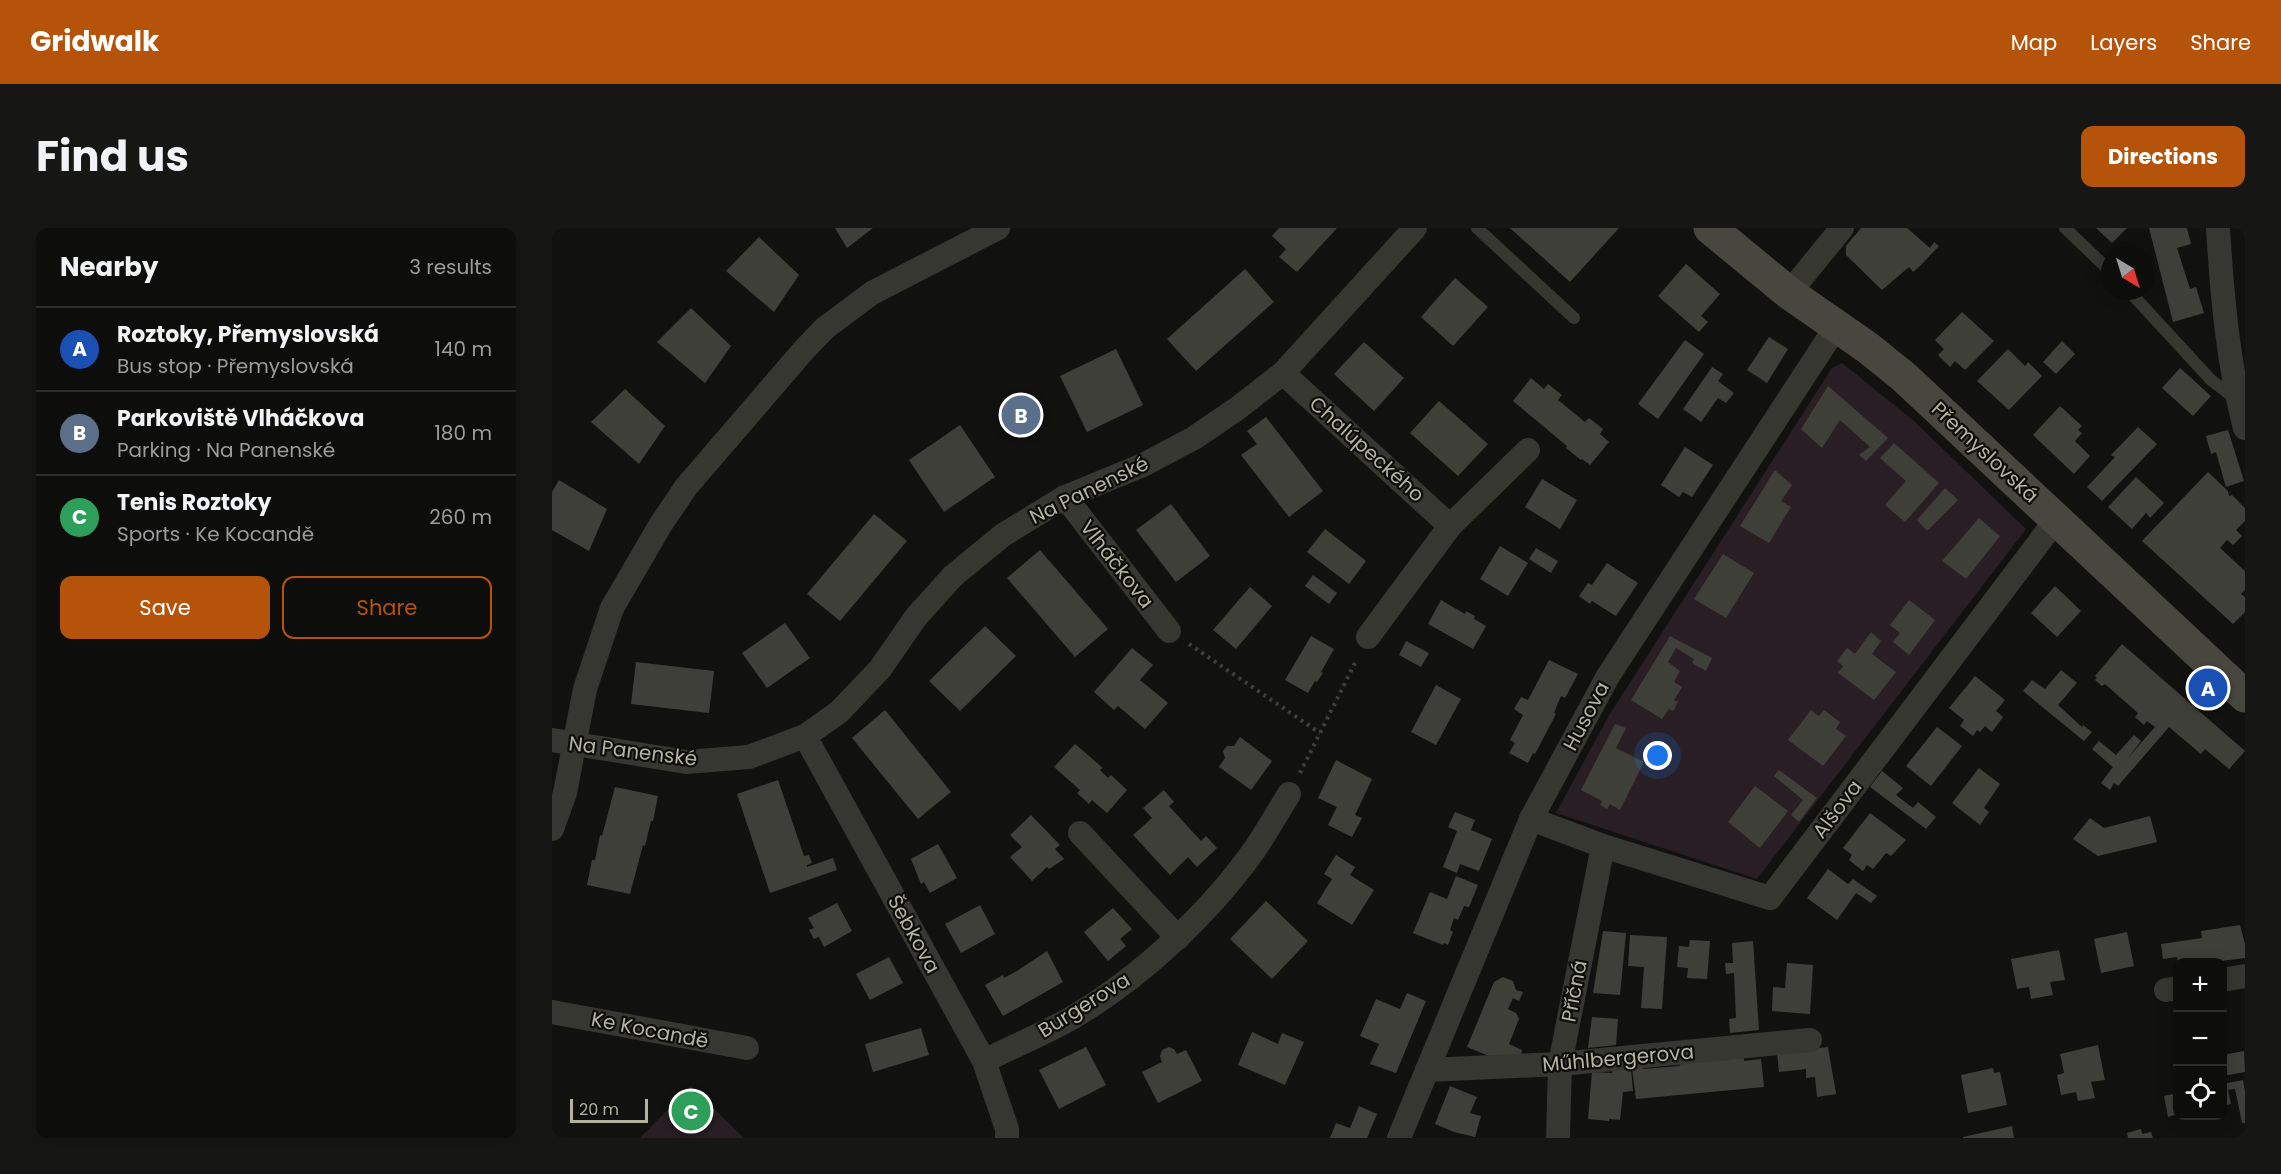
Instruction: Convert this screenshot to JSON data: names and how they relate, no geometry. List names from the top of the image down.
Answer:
{
  "streets": {
    "street": [
      "Chalúpeckého",
      "Přemyslovská",
      "Na Panenské",
      "Vlháčkova",
      "Husova",
      "Alšova",
      "Šebkova",
      "Příčná",
      "Burgerova",
      "Ke Kocandě",
      "Műhlbergerova"
    ]
  },
  "crossings": [
    ["Chalúpeckého", "Na Panenské"],
    ["Přemyslovská", "Husova"],
    ["Přemyslovská", "Alšova"],
    ["Na Panenské", "Vlháčkova"],
    ["Na Panenské", "Šebkova"],
    ["Husova", "Alšova"],
    ["Husova", "Műhlbergerova"],
    ["Alšova", "Příčná"],
    ["Šebkova", "Burgerova"],
    ["Příčná", "Műhlbergerova"]
  ],
  "scale_bar": "20 m",
  "north": "bottom right",
  "page": {
    "header": "Gridwalk",
    "nav": ["Map", "Layers", "Share"],
    "title": "Find us",
    "buttons": [
      "Directions",
      ["Save", "Share"]
    ],
    "heading": ["Nearby", "3 results"],
    "list": [
      {
        "mark": "A",
        "name": "Roztoky, Přemyslovská",
        "note": "Bus stop · Přemyslovská",
        "value": "140 m"
      },
      {
        "mark": "B",
        "name": "Parkoviště Vlháčkova",
        "note": "Parking · Na Panenské",
        "value": "180 m"
      },
      {
        "mark": "C",
        "name": "Tenis Roztoky",
        "note": "Sports · Ke Kocandě",
        "value": "260 m"
      }
    ],
    "pins": ["B", "A", "C"],
    "map_buttons": ["+", "−"],
    "scale": "20 m"
  }
}
